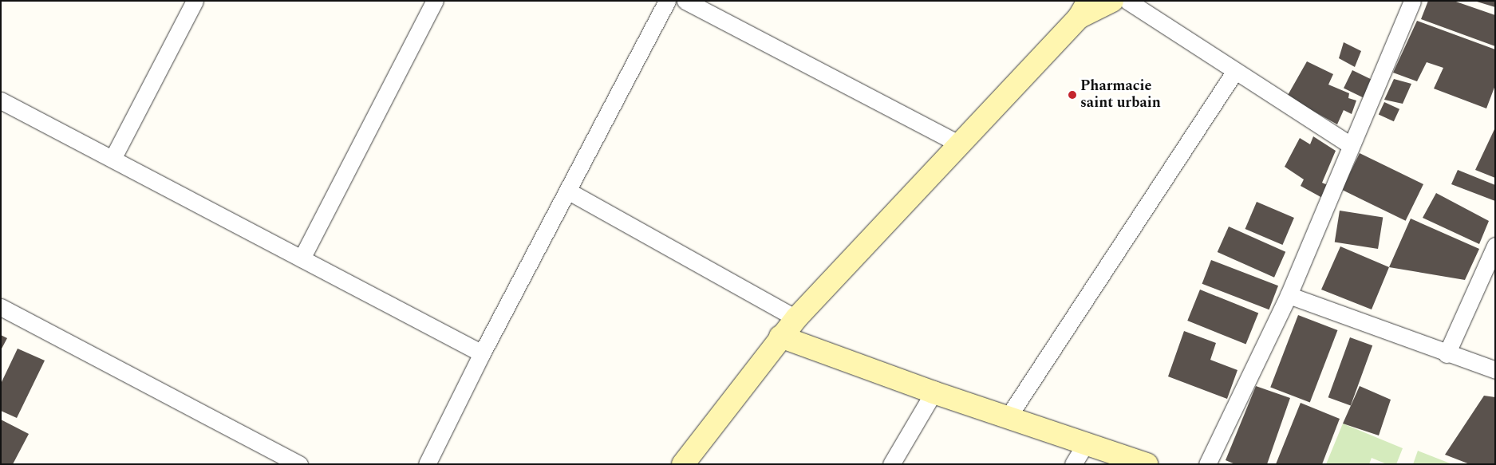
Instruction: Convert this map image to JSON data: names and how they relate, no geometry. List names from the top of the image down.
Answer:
{
  "places": ["Pharmacie saint urbain"]
}
